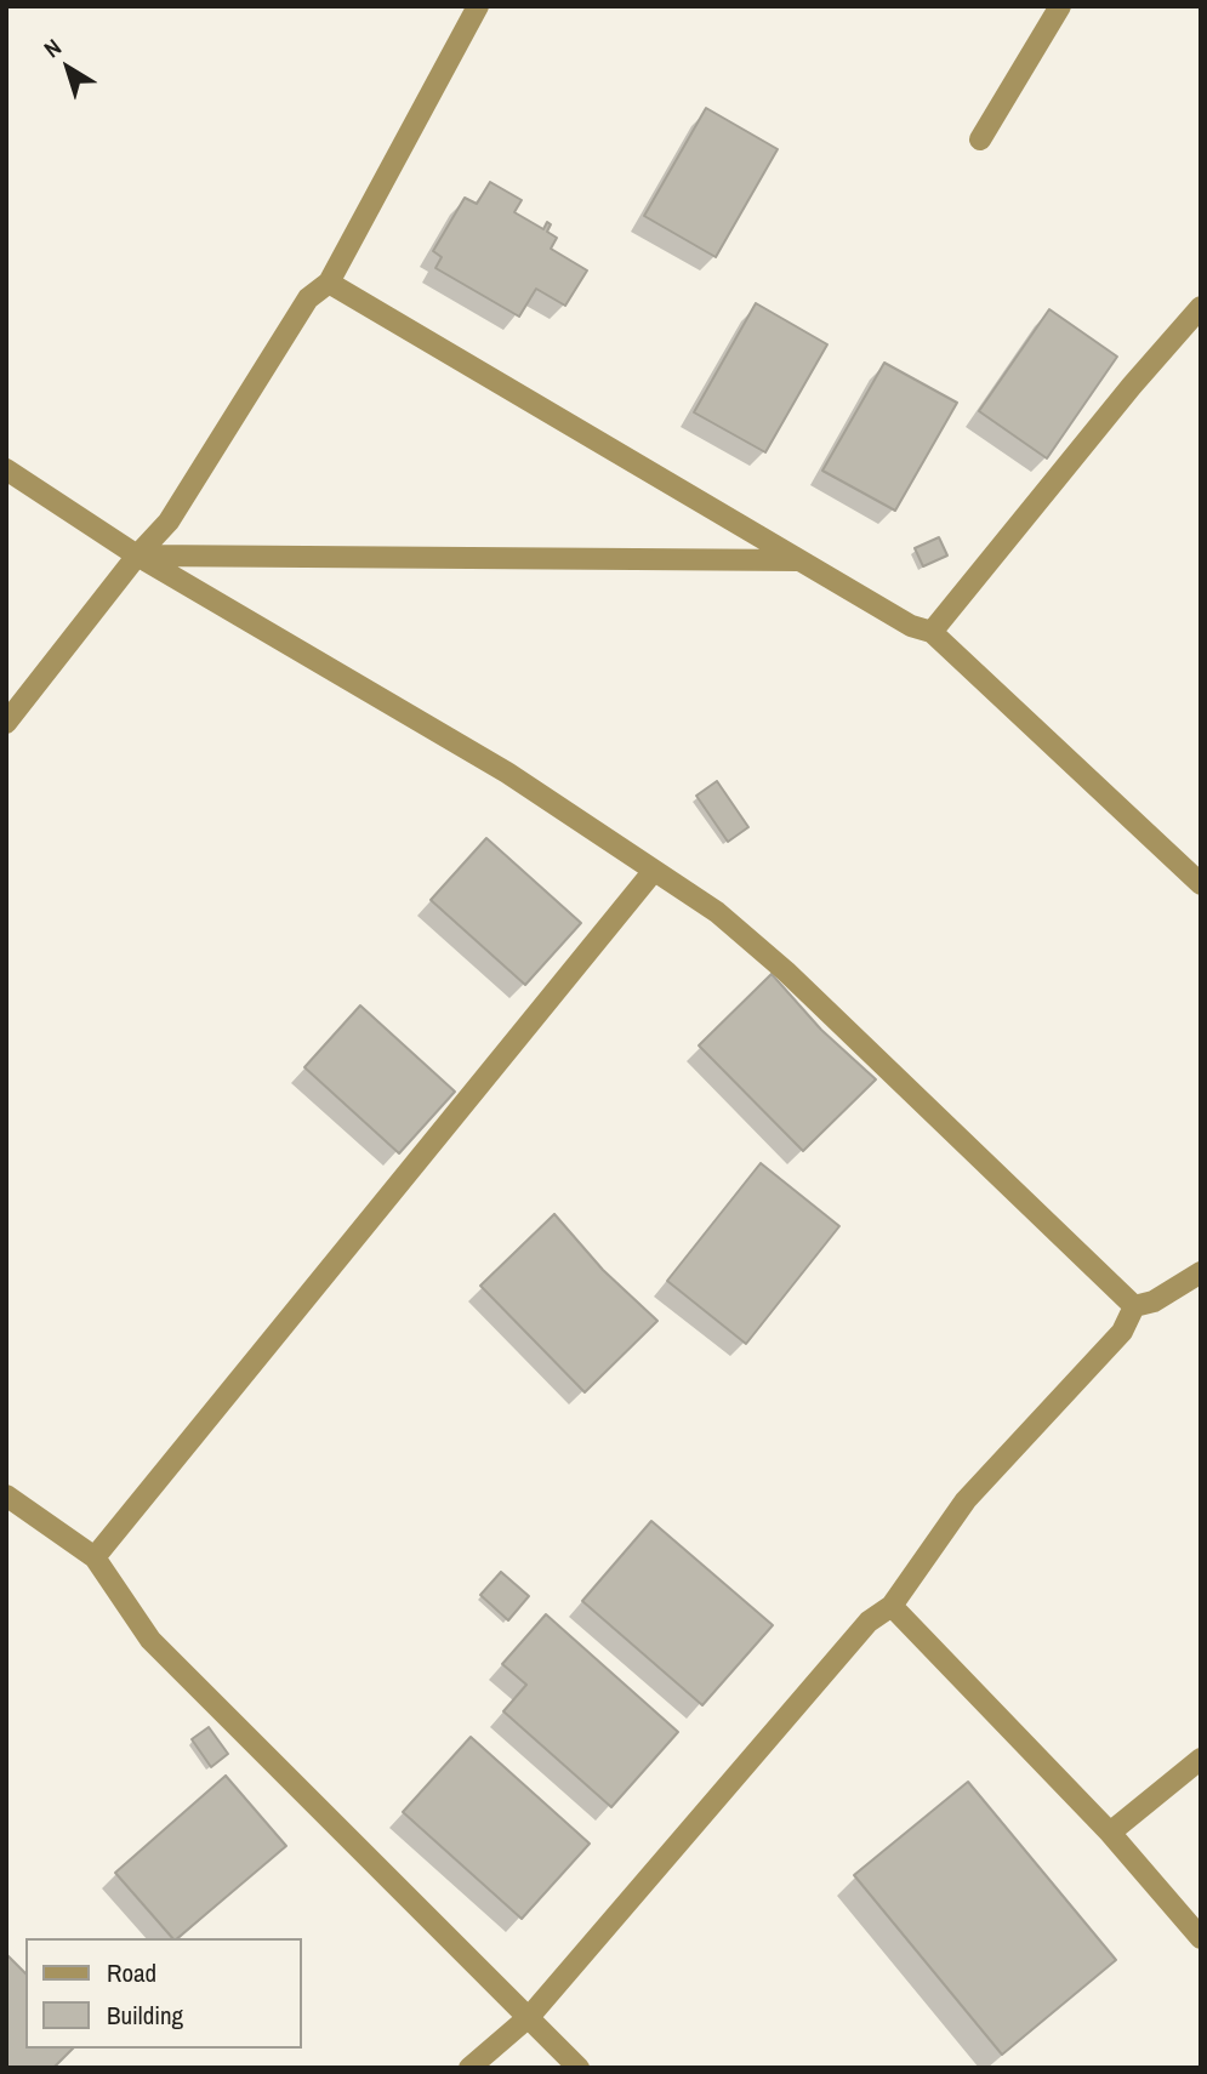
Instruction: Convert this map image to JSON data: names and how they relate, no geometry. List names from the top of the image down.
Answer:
{
  "legend": ["Road", "Building"],
  "north": "top left"
}
